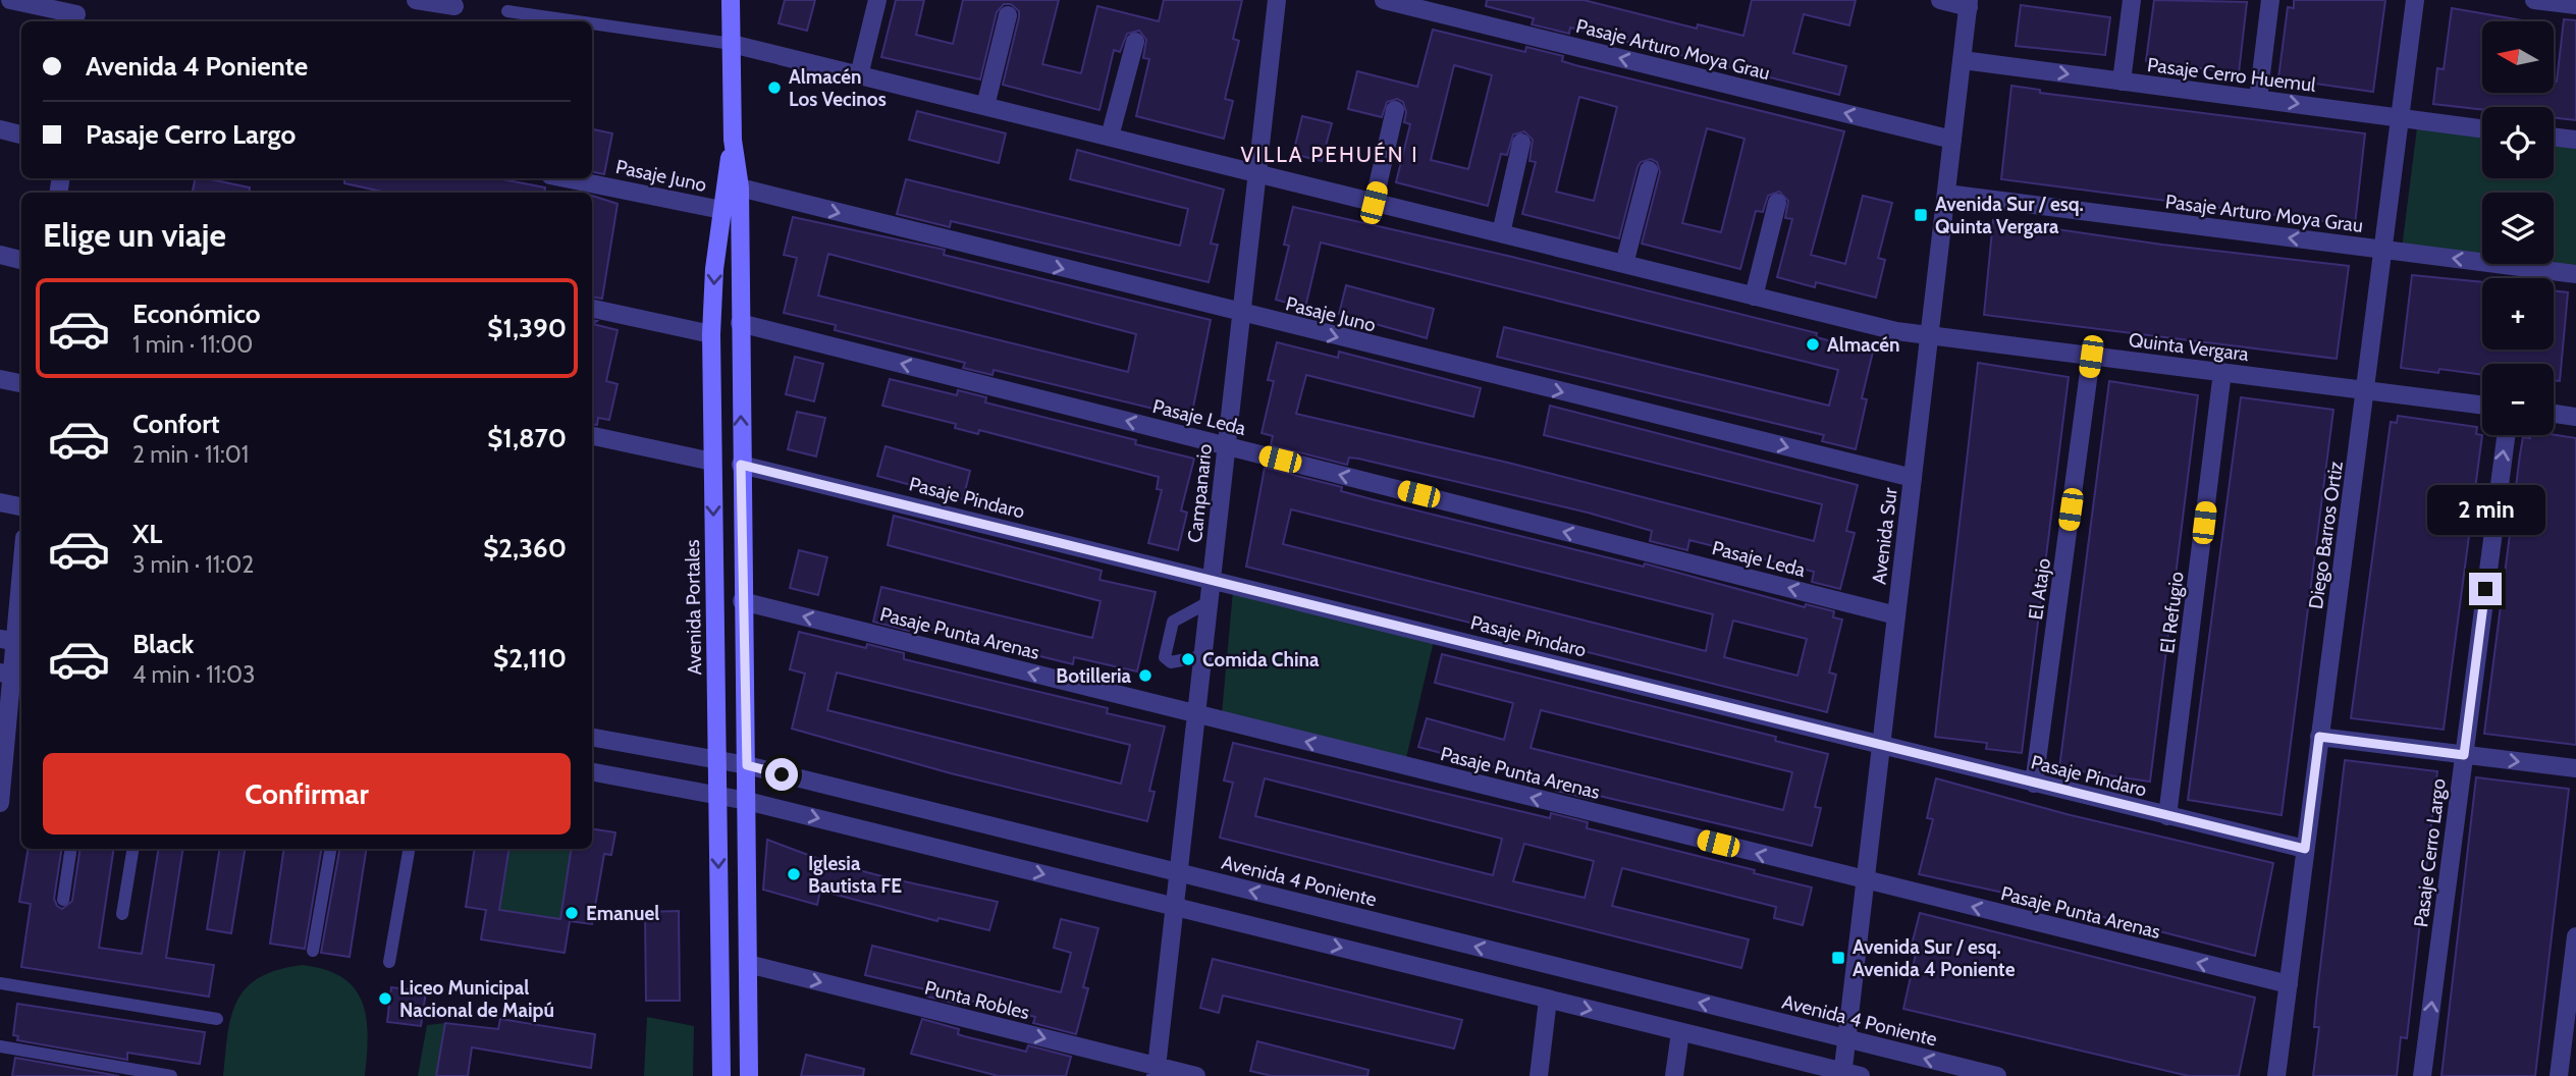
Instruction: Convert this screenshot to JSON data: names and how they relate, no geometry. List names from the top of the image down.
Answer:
{
  "streets": {
    "main road": ["Avenida Portales"],
    "street": [
      "Pasaje Arturo Moya Grau",
      "Pasaje Cerro Huemul",
      "Pasaje Juno",
      "Quinta Vergara",
      "Pasaje Leda",
      "Campanario",
      "Pasaje Pindaro",
      "Diego Barros Ortiz",
      "Avenida Sur",
      "El Atajo",
      "El Refugio",
      "Pasaje Punta Arenas",
      "Pasaje Cerro Largo",
      "Avenida 4 Poniente",
      "Punta Robles"
    ]
  },
  "crossings": [
    ["Pasaje Arturo Moya Grau", "Diego Barros Ortiz"],
    ["Pasaje Arturo Moya Grau", "Avenida Sur"],
    ["Pasaje Cerro Huemul", "Diego Barros Ortiz"],
    ["Pasaje Cerro Huemul", "Avenida Sur"],
    ["Pasaje Juno", "Campanario"],
    ["Pasaje Juno", "Avenida Sur"],
    ["Pasaje Juno", "Avenida Portales"],
    ["Quinta Vergara", "Campanario"],
    ["Quinta Vergara", "Diego Barros Ortiz"],
    ["Quinta Vergara", "Avenida Sur"],
    ["Quinta Vergara", "El Atajo"],
    ["Quinta Vergara", "Avenida Portales"],
    ["Quinta Vergara", "El Refugio"],
    ["Pasaje Leda", "Campanario"],
    ["Pasaje Leda", "Avenida Sur"],
    ["Pasaje Leda", "Avenida Portales"],
    ["Campanario", "Pasaje Pindaro"],
    ["Campanario", "Pasaje Punta Arenas"],
    ["Campanario", "Avenida 4 Poniente"],
    ["Campanario", "Punta Robles"],
    ["Pasaje Pindaro", "Diego Barros Ortiz"],
    ["Pasaje Pindaro", "Avenida Sur"],
    ["Pasaje Pindaro", "El Atajo"],
    ["Pasaje Pindaro", "Avenida Portales"],
    ["Pasaje Pindaro", "El Refugio"],
    ["Diego Barros Ortiz", "Pasaje Punta Arenas"],
    ["Avenida Sur", "Pasaje Punta Arenas"],
    ["Avenida Sur", "Avenida 4 Poniente"],
    ["Avenida Portales", "Pasaje Punta Arenas"],
    ["Avenida Portales", "Avenida 4 Poniente"],
    ["Avenida Portales", "Punta Robles"]
  ],
  "one_way": [
    "Pasaje Arturo Moya Grau",
    "Pasaje Cerro Huemul",
    "Pasaje Juno",
    "Pasaje Leda",
    "Pasaje Punta Arenas",
    "Pasaje Cerro Largo"
  ],
  "districts": ["VILLA PEHUÉN I"],
  "places": {
    "other": [
      "Almacén Los Vecinos",
      "Almacén",
      "Comida China",
      "Botilleria",
      "Iglesia Bautista FE",
      "Emanuel",
      "Liceo Municipal Nacional de Maipú"
    ],
    "transit": ["Avenida Sur / esq. Quinta Vergara", "Avenida Sur / esq. Avenida 4 Poniente"]
  },
  "north": "left",
  "page": {
    "map_buttons": ["+", "−"],
    "banner": ["Avenida 4 Poniente", "Pasaje Cerro Largo"],
    "heading": "Elige un viaje",
    "list": [
      {
        "name": "Económico",
        "note": "1 min · 11:00",
        "value": "$1,390"
      },
      {
        "name": "Confort",
        "note": "2 min · 11:01",
        "value": "$1,870"
      },
      {
        "name": "XL",
        "note": "3 min · 11:02",
        "value": "$2,360"
      },
      {
        "name": "Black",
        "note": "4 min · 11:03",
        "value": "$2,110"
      }
    ],
    "bubble": "2 min",
    "buttons": "Confirmar"
  }
}
